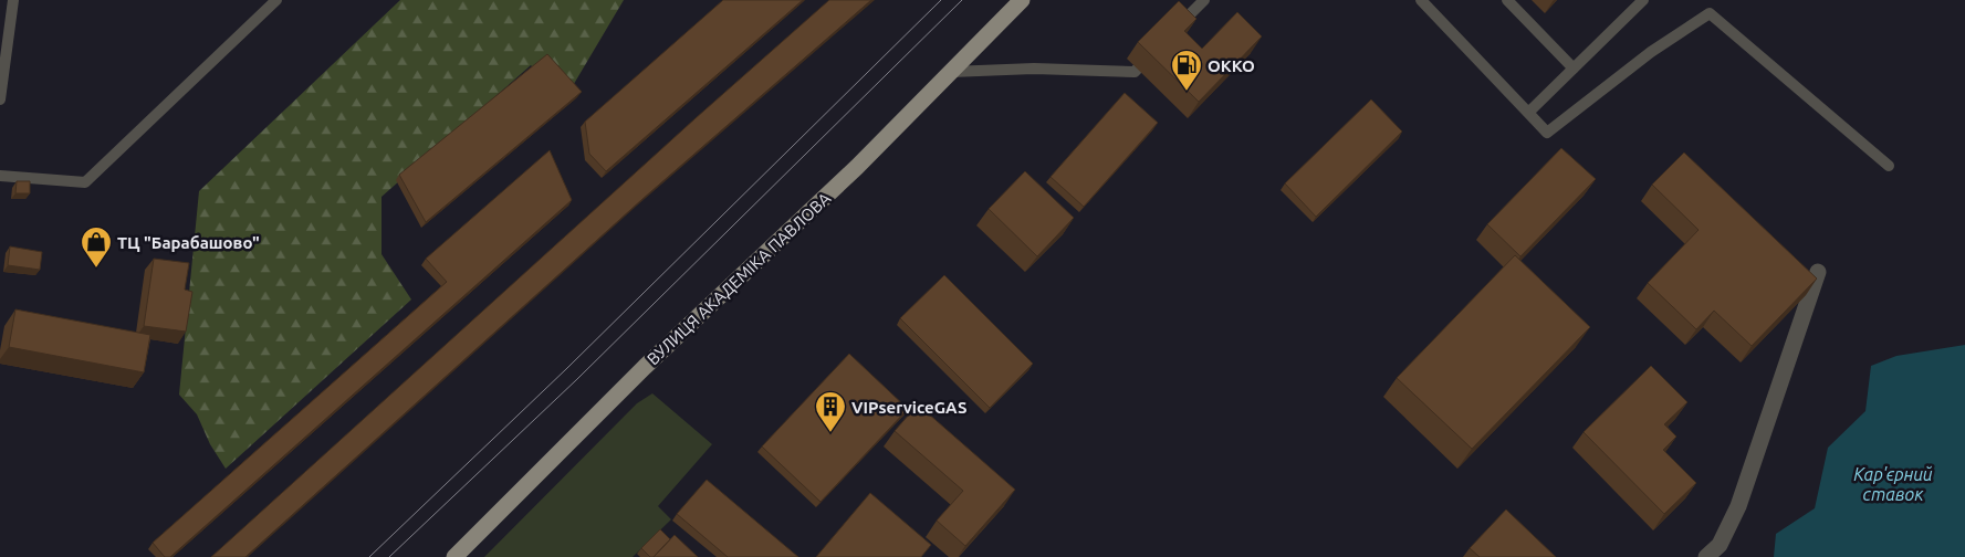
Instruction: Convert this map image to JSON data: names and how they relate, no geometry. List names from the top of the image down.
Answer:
{
  "streets": {
    "main road": ["ВУЛИЦЯ АКАДЕМІКА ПАВЛОВА"]
  },
  "water": ["Кар'єрний ставок"],
  "places": {
    "fuel station": ["ОККО"],
    "shop": ["ТЦ \"Барабашово\""],
    "building": ["VIPserviceGAS"]
  }
}
